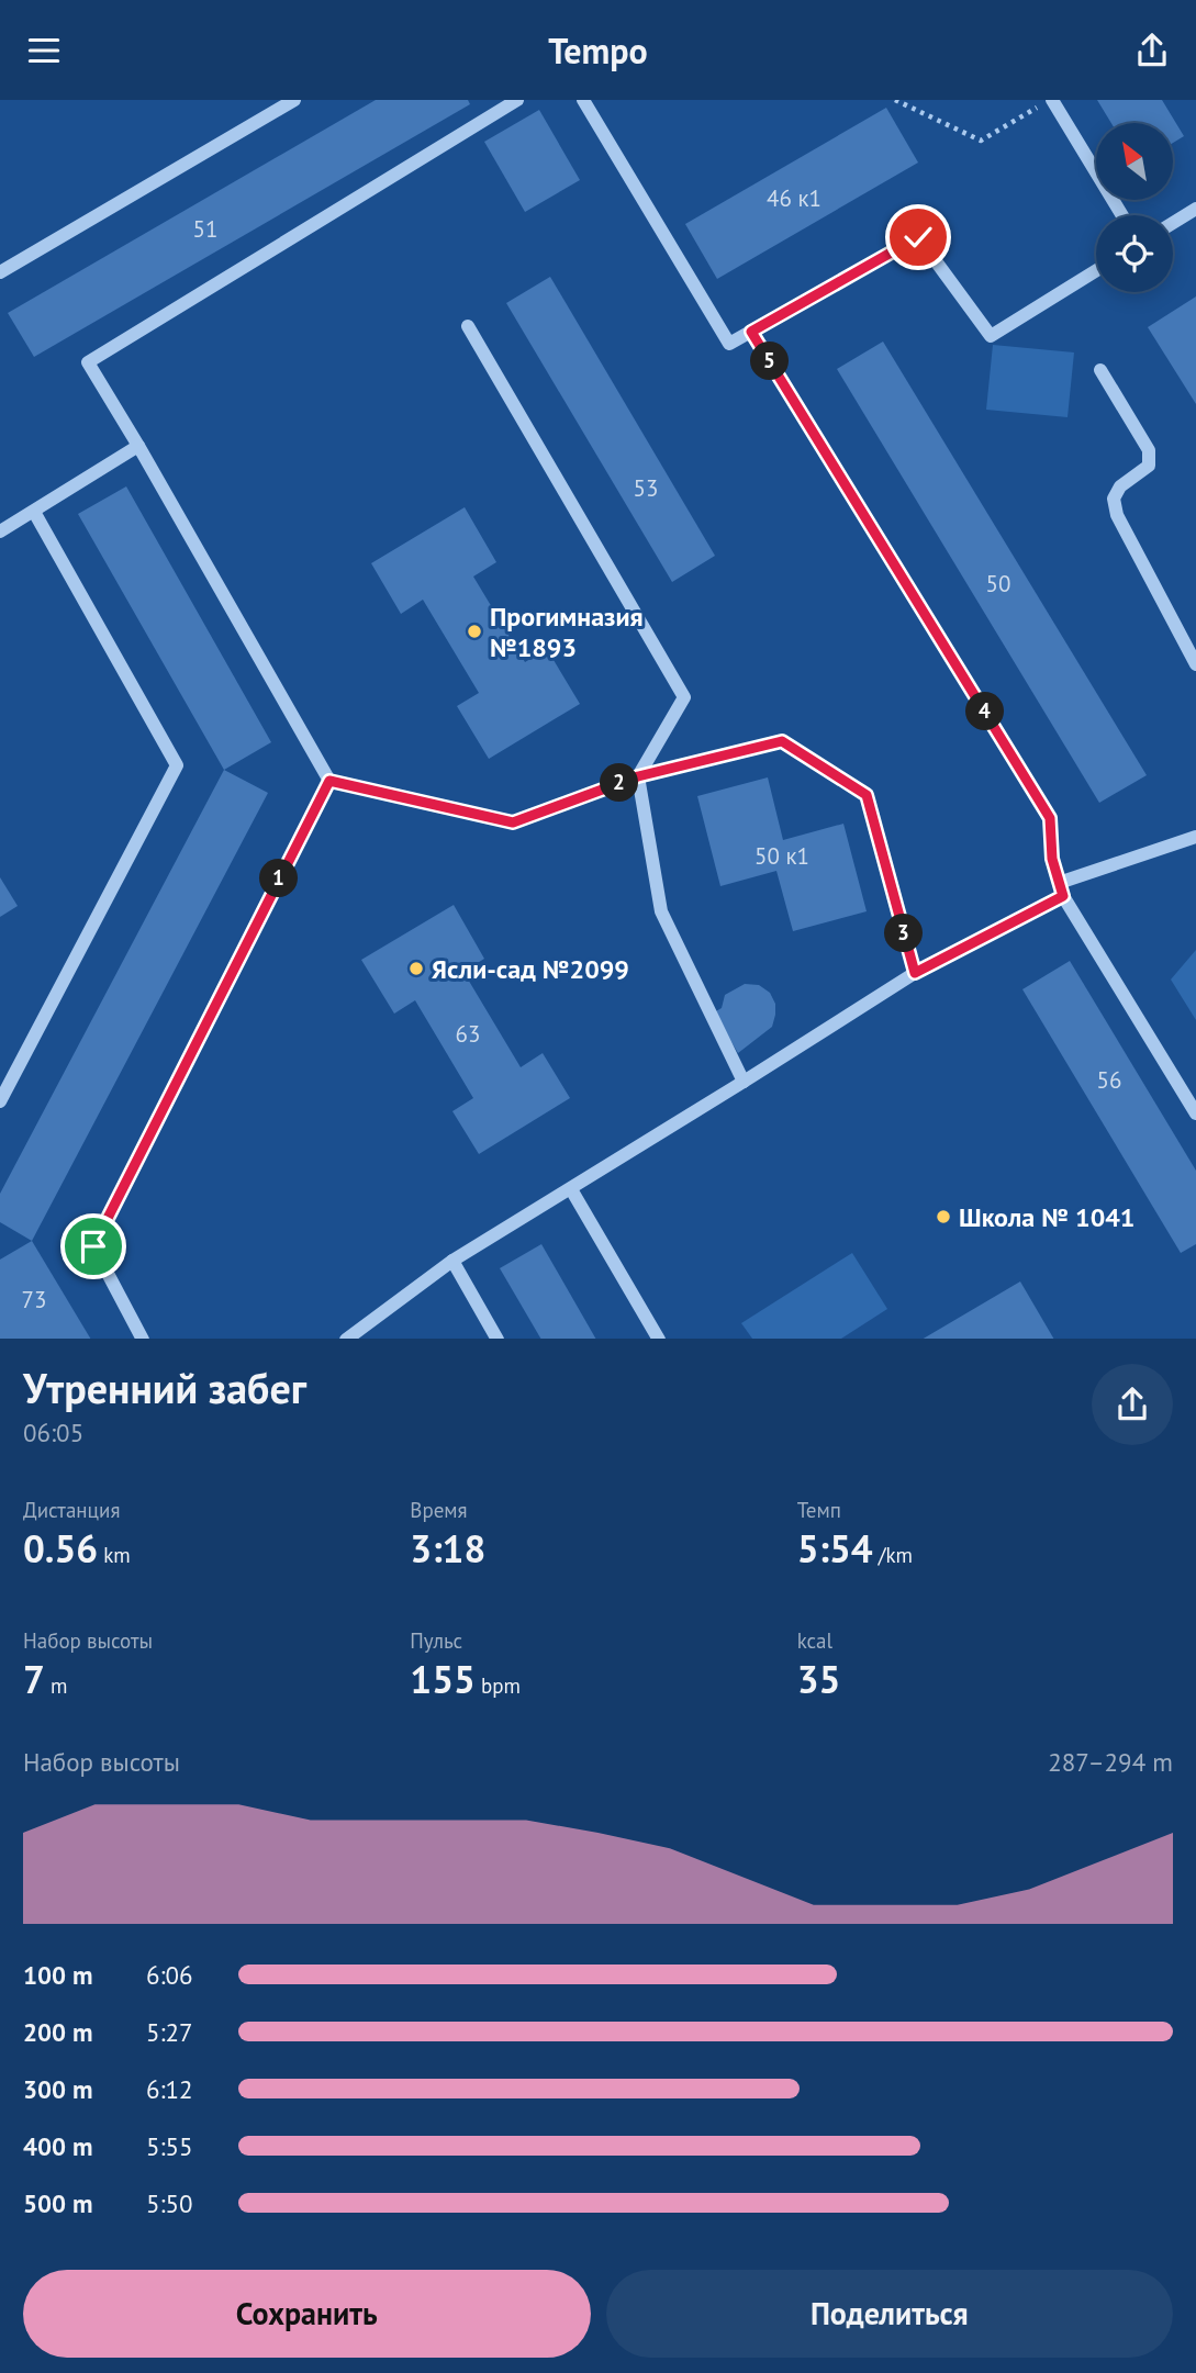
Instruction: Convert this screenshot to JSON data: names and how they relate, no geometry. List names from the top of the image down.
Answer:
{
  "places": ["Прогимназия №1893", "Ясли-сад №2099", "Школа № 1041"],
  "house_numbers": [
    "46 к1",
    "51",
    "53",
    "50",
    "50 к1",
    "63",
    "56",
    "73"
  ],
  "north": "top left",
  "page": {
    "header": "Tempo",
    "pins": [
      "5",
      "4",
      "2",
      "1",
      "3"
    ],
    "heading": ["Утренний забег", "06:05"],
    "stats": [
      ["Дистанция", "0.56 km"],
      ["Время", "3:18"],
      ["Темп", "5:54 /km"],
      ["Набор высоты", "7 m"],
      ["Пульс", "155 bpm"],
      ["kcal", "35"]
    ],
    "chart": ["Набор высоты", "287–294 m"],
    "list": [
      {
        "name": "100 m",
        "note": "6:06"
      },
      {
        "name": "200 m",
        "note": "5:27"
      },
      {
        "name": "300 m",
        "note": "6:12"
      },
      {
        "name": "400 m",
        "note": "5:55"
      },
      {
        "name": "500 m",
        "note": "5:50"
      }
    ],
    "buttons": ["Сохранить", "Поделиться"]
  }
}
